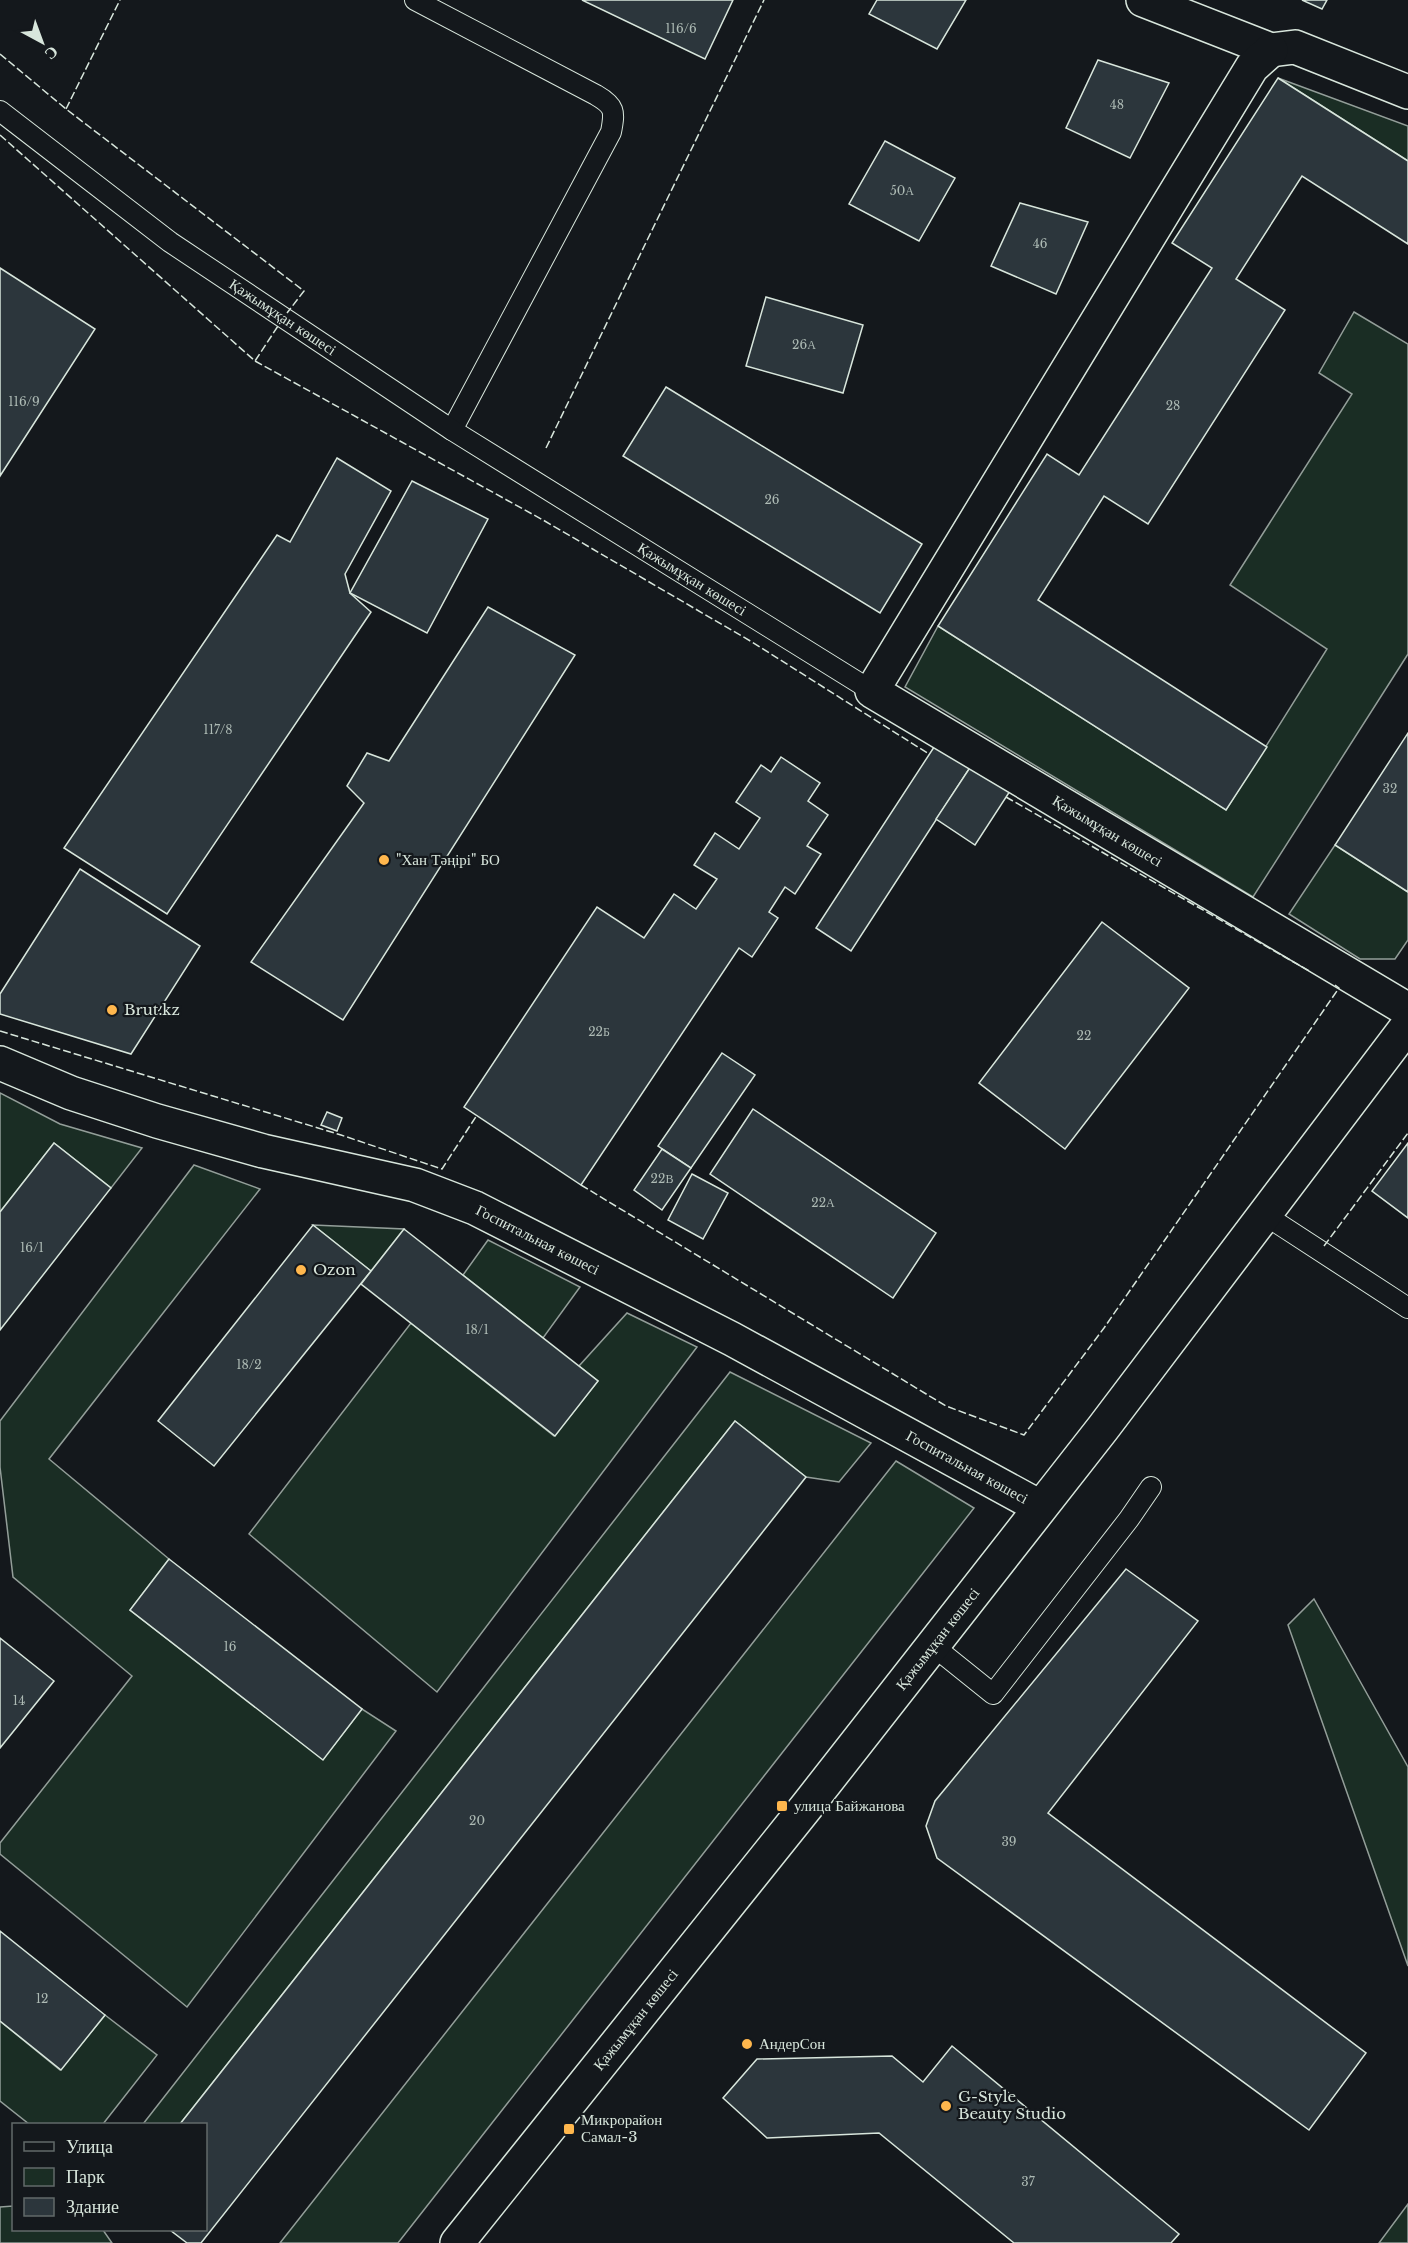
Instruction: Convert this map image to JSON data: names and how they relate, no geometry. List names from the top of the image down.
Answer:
{
  "streets": {
    "street": ["Қажымұқан көшесі", "Госпитальная көшесі"]
  },
  "crossings": [
    ["Қажымұқан көшесі", "Госпитальная көшесі"]
  ],
  "places": {
    "other": [
      "\"Хан Тәңірі\" БО",
      "Brut.kz",
      "Ozon",
      "АндерСон",
      "G-Style Beauty Studio"
    ],
    "transit": ["улица Байжанова", "Микрорайон Самал-3"]
  },
  "house_numbers": [
    "116/6",
    "48",
    "50А",
    "46",
    "26А",
    "116/9",
    "28",
    "26",
    "117/8",
    "32",
    "22Б",
    "22",
    "22В",
    "22А",
    "16/1",
    "18/1",
    "18/2",
    "16",
    "14",
    "20",
    "39",
    "12",
    "37"
  ],
  "legend": ["Улица", "Парк", "Здание"],
  "north": "bottom right"
}
